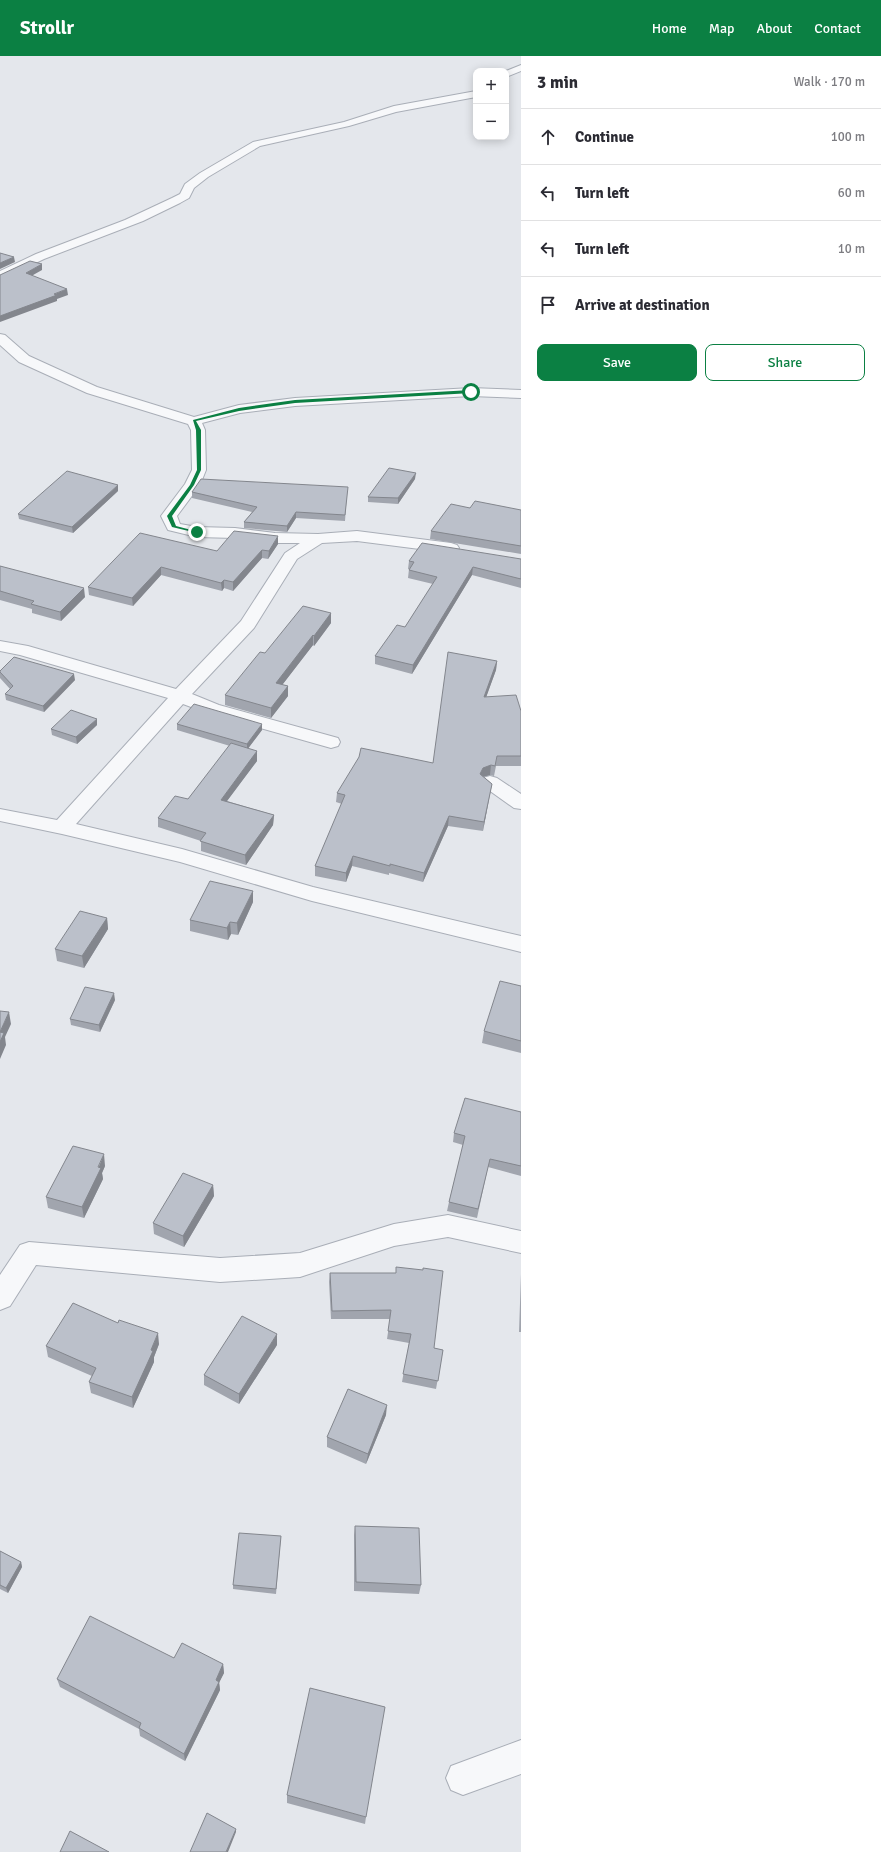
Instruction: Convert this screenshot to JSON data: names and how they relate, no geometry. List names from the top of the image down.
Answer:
{
  "page": {
    "header": "Strollr",
    "nav": [
      "Home",
      "Map",
      "About",
      "Contact"
    ],
    "heading": ["3 min", "Walk · 170 m"],
    "map_buttons": ["+", "−"],
    "list": [
      ["Continue", "100 m"],
      ["Turn left", "60 m"],
      ["Turn left", "10 m"],
      "Arrive at destination"
    ],
    "buttons": ["Save", "Share"]
  }
}
